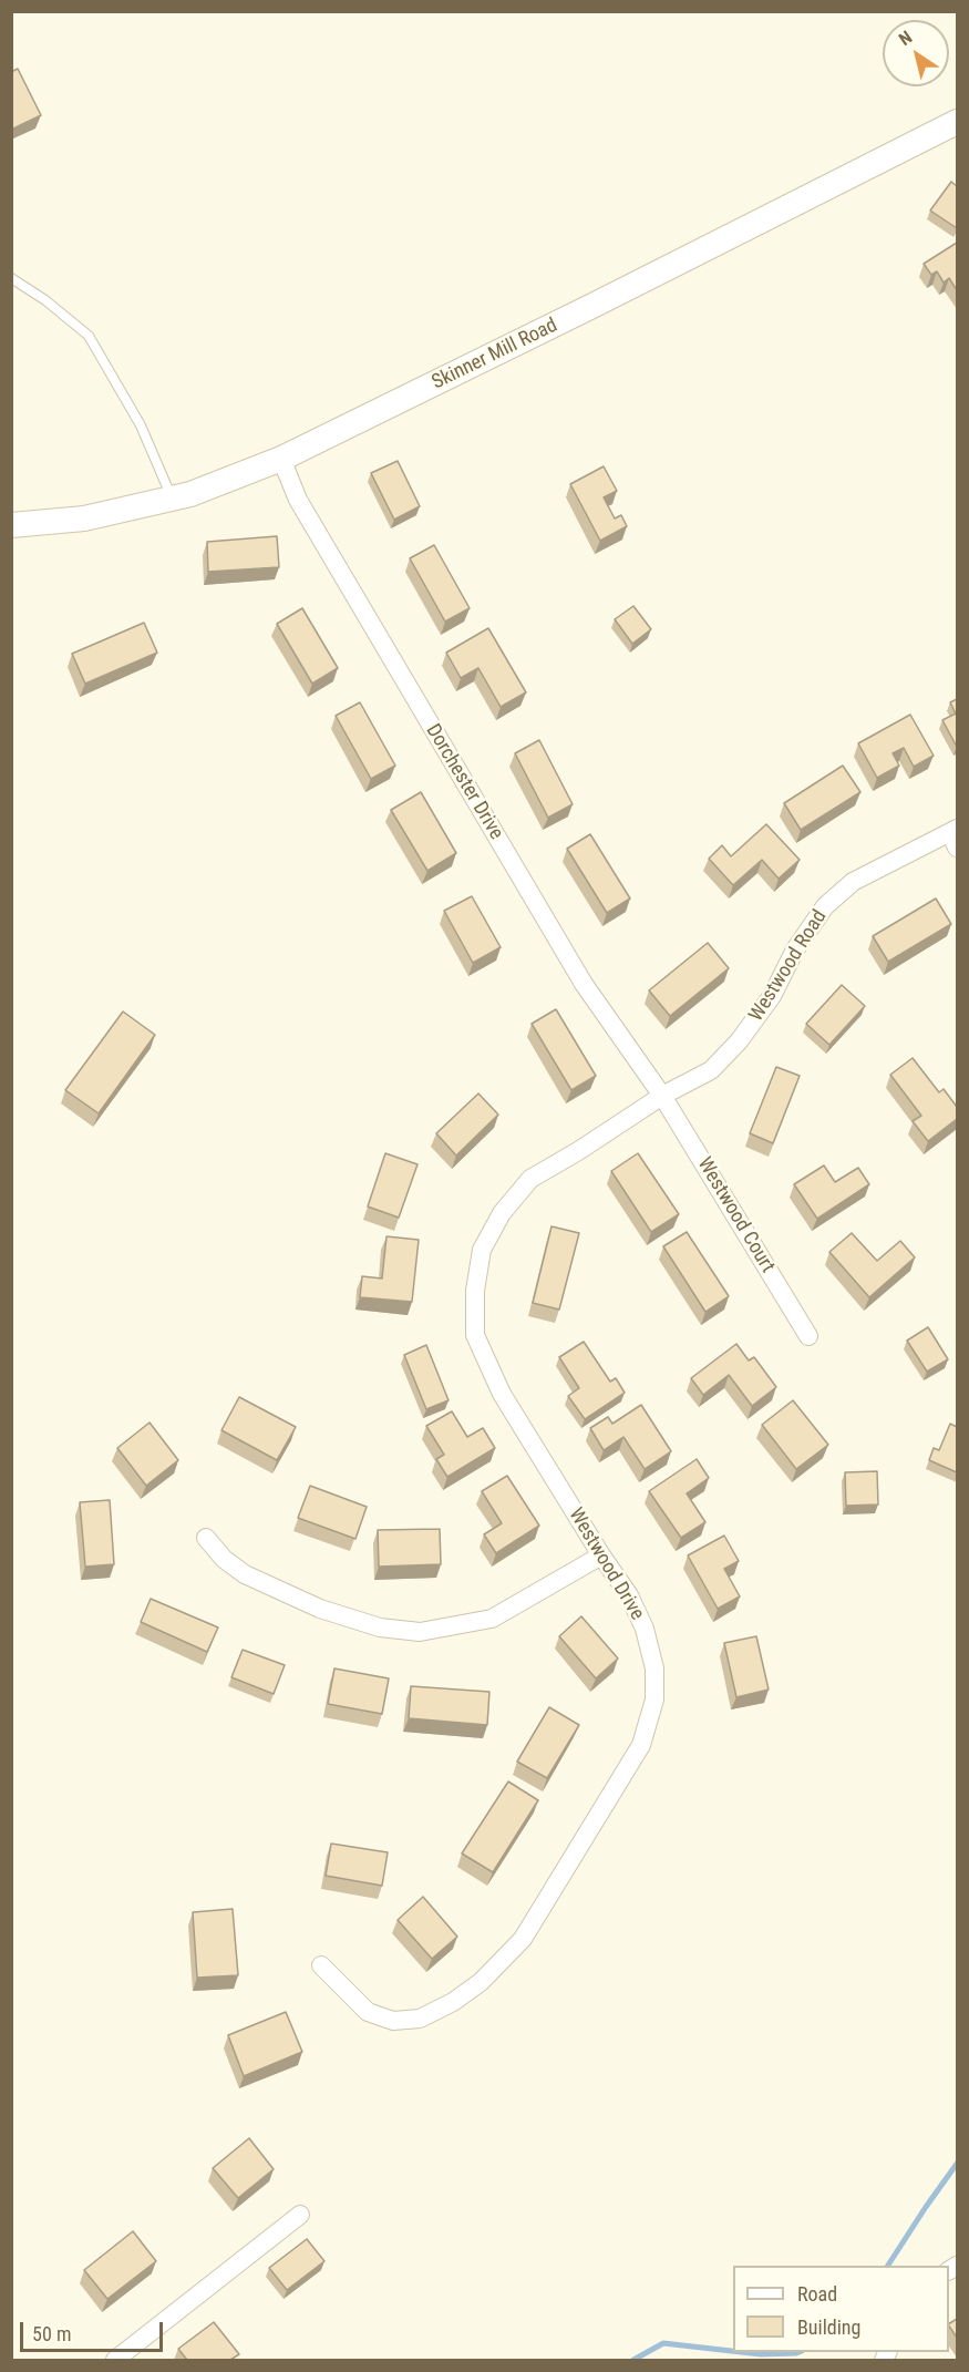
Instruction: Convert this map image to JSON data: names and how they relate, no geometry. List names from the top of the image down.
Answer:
{
  "streets": {
    "street": [
      "Skinner Mill Road",
      "Dorchester Drive",
      "Westwood Road",
      "Westwood Court",
      "Westwood Drive"
    ]
  },
  "crossings": [
    ["Skinner Mill Road", "Dorchester Drive"],
    ["Dorchester Drive", "Westwood Road"],
    ["Dorchester Drive", "Westwood Court"],
    ["Dorchester Drive", "Westwood Drive"],
    ["Westwood Road", "Westwood Court"],
    ["Westwood Road", "Westwood Drive"],
    ["Westwood Court", "Westwood Drive"]
  ],
  "legend": ["Road", "Building"],
  "scale_bar": "50 m",
  "north": "top left"
}
